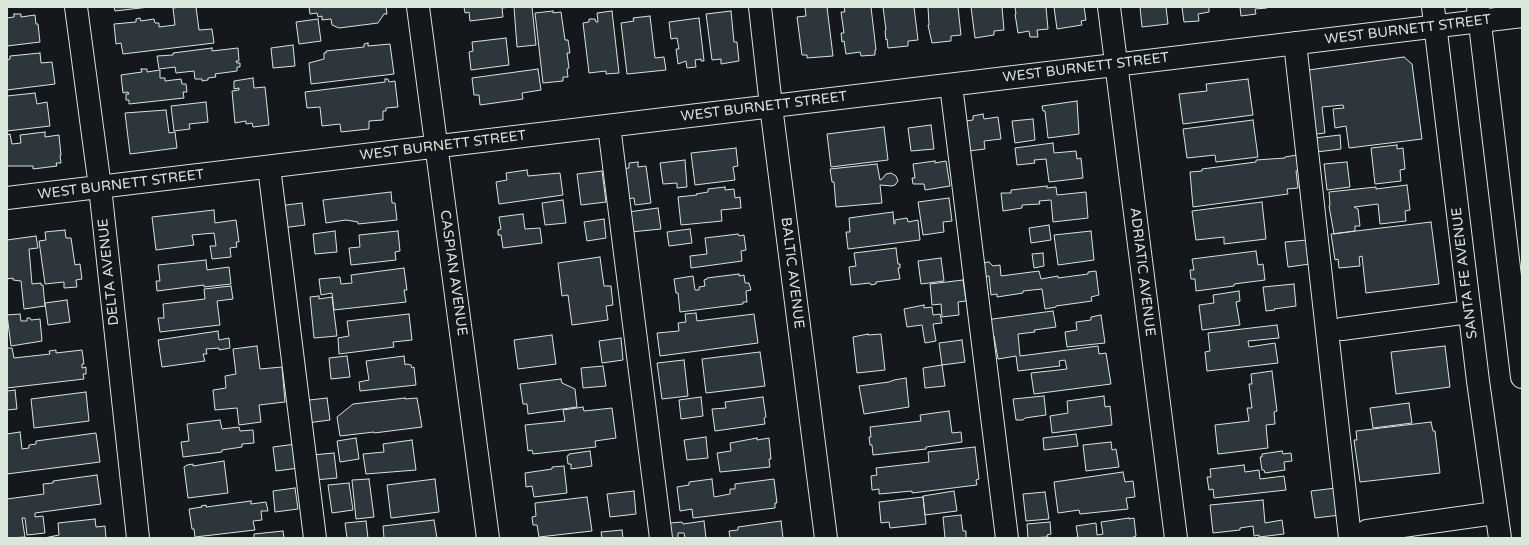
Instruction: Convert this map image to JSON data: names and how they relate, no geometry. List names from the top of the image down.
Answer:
{
  "streets": {
    "street": [
      "WEST BURNETT STREET",
      "DELTA AVENUE",
      "ADRIATIC AVENUE",
      "CASPIAN AVENUE",
      "BALTIC AVENUE",
      "SANTA FE AVENUE"
    ]
  },
  "crossings": [
    ["WEST BURNETT STREET", "DELTA AVENUE"],
    ["WEST BURNETT STREET", "ADRIATIC AVENUE"],
    ["WEST BURNETT STREET", "CASPIAN AVENUE"],
    ["WEST BURNETT STREET", "BALTIC AVENUE"],
    ["WEST BURNETT STREET", "SANTA FE AVENUE"]
  ]
}
